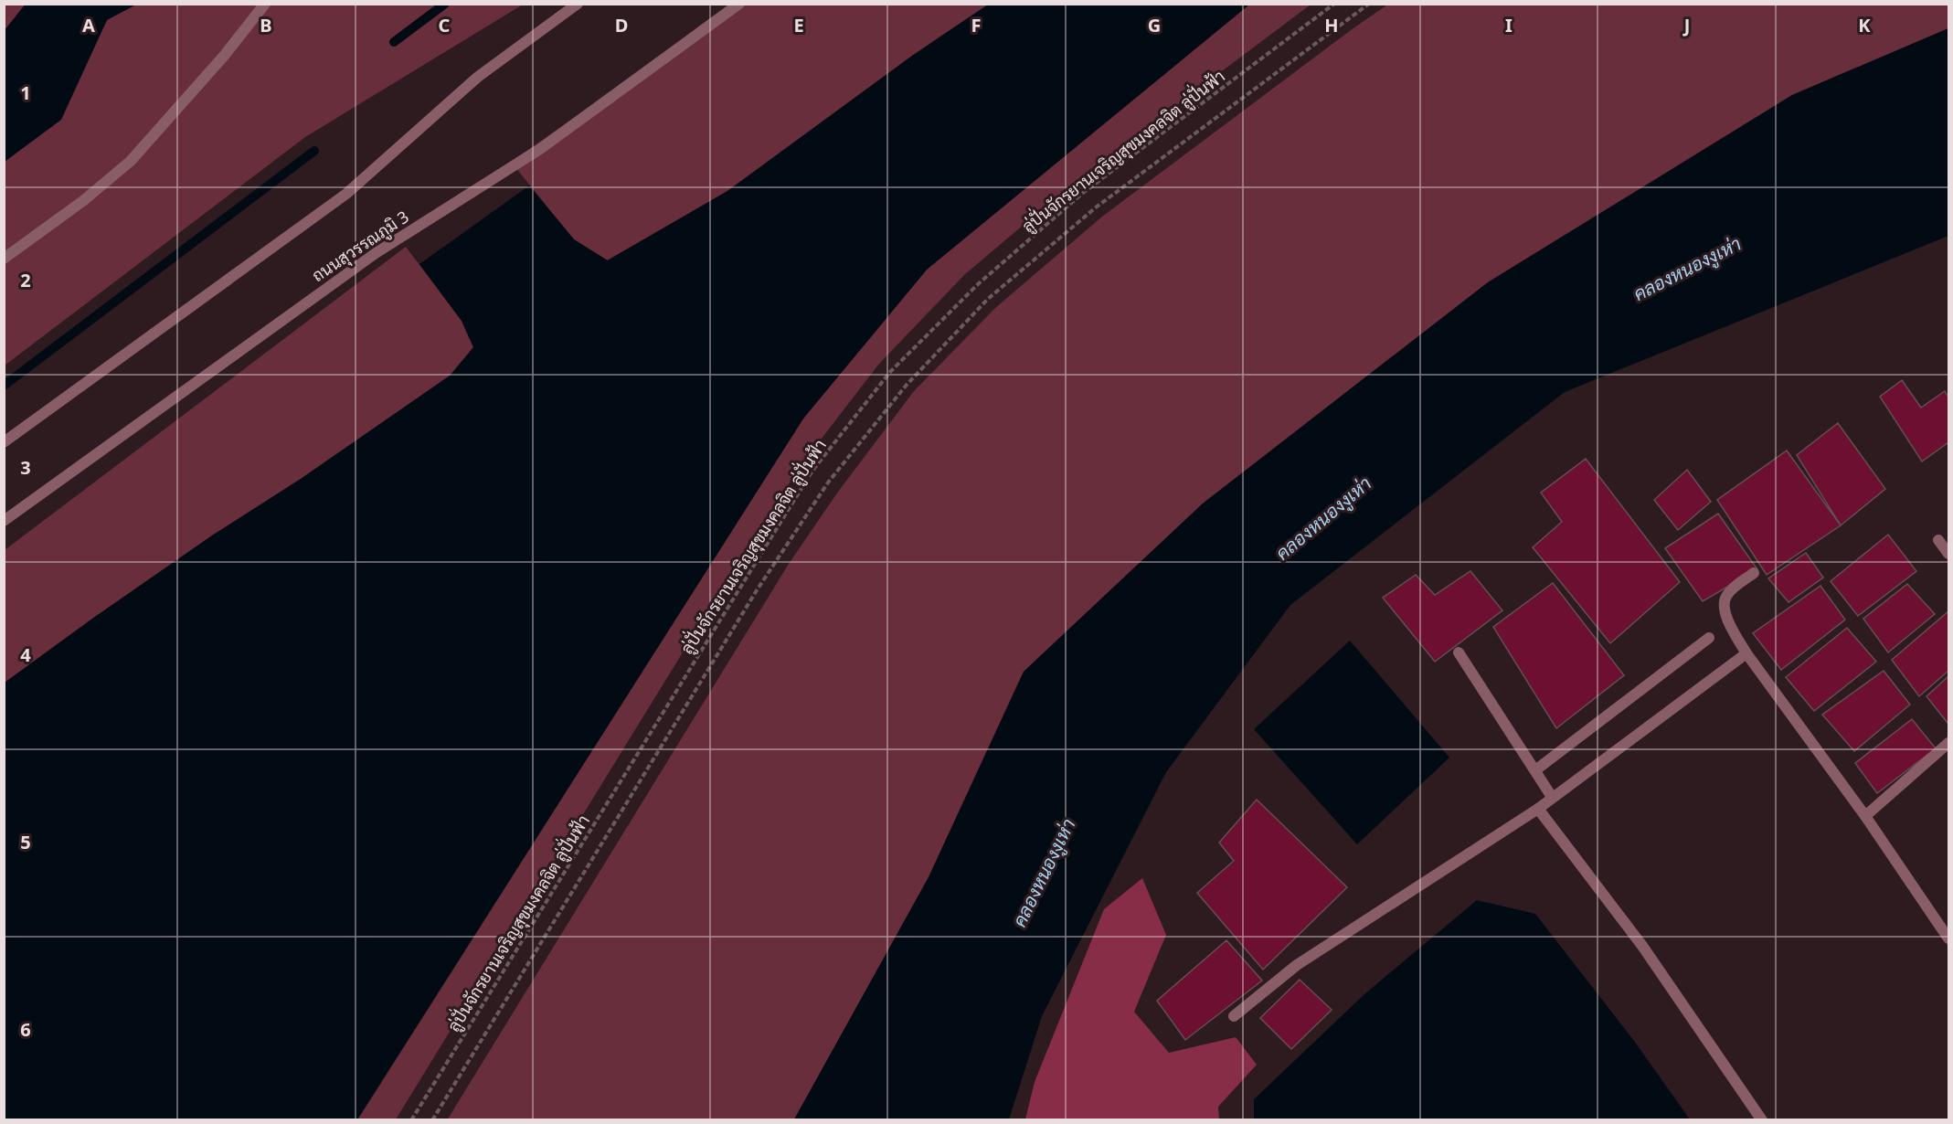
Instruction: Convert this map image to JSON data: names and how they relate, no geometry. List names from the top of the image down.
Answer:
{
  "streets": {
    "street": ["ถนนสุวรรณภูมิ 3"],
    "path": ["ลู่ปั่นจักรยานเจริญสุขมงคลจิต ลู่ปั่นฟ้า"]
  },
  "water": ["คลองหนองงูเห่า"],
  "grid": {
    "columns": [
      "A",
      "B",
      "C",
      "D",
      "E",
      "F",
      "G",
      "H",
      "I",
      "J",
      "K"
    ],
    "rows": [
      "1",
      "2",
      "3",
      "4",
      "5",
      "6"
    ]
  }
}
